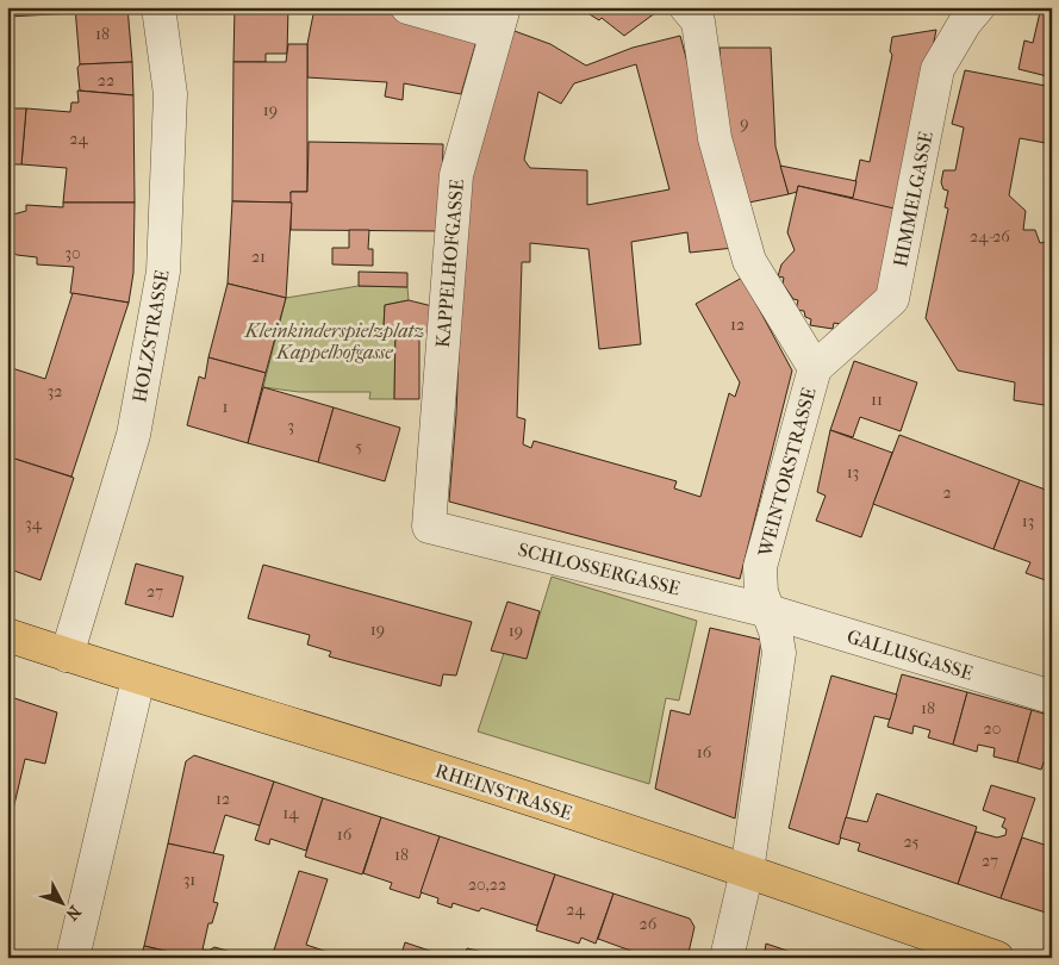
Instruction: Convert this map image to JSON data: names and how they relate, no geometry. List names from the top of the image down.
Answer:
{
  "streets": {
    "main road": ["RHEINSTRASSE"],
    "street": [
      "HIMMELGASSE",
      "KAPPELHOFGASSE",
      "HOLZSTRASSE",
      "WEINTORSTRASSE",
      "SCHLOSSERGASSE",
      "GALLUSGASSE"
    ]
  },
  "crossings": [
    ["HIMMELGASSE", "WEINTORSTRASSE"],
    ["KAPPELHOFGASSE", "SCHLOSSERGASSE"],
    ["HOLZSTRASSE", "RHEINSTRASSE"],
    ["WEINTORSTRASSE", "SCHLOSSERGASSE"],
    ["WEINTORSTRASSE", "GALLUSGASSE"],
    ["WEINTORSTRASSE", "RHEINSTRASSE"],
    ["SCHLOSSERGASSE", "GALLUSGASSE"]
  ],
  "parks": ["Kleinkinderspielzplatz Kappelhofgasse"],
  "house_numbers": [
    "18",
    "22",
    "19",
    "9",
    "24",
    "24-26",
    "30",
    "21",
    "12",
    "32",
    "11",
    "1",
    "3",
    "5",
    "13",
    "2",
    "13",
    "34",
    "27",
    "19",
    "19",
    "18",
    "20",
    "16",
    "12",
    "14",
    "16",
    "25",
    "18",
    "27",
    "31",
    "20,22",
    "24",
    "26"
  ],
  "north": "bottom right"
}
